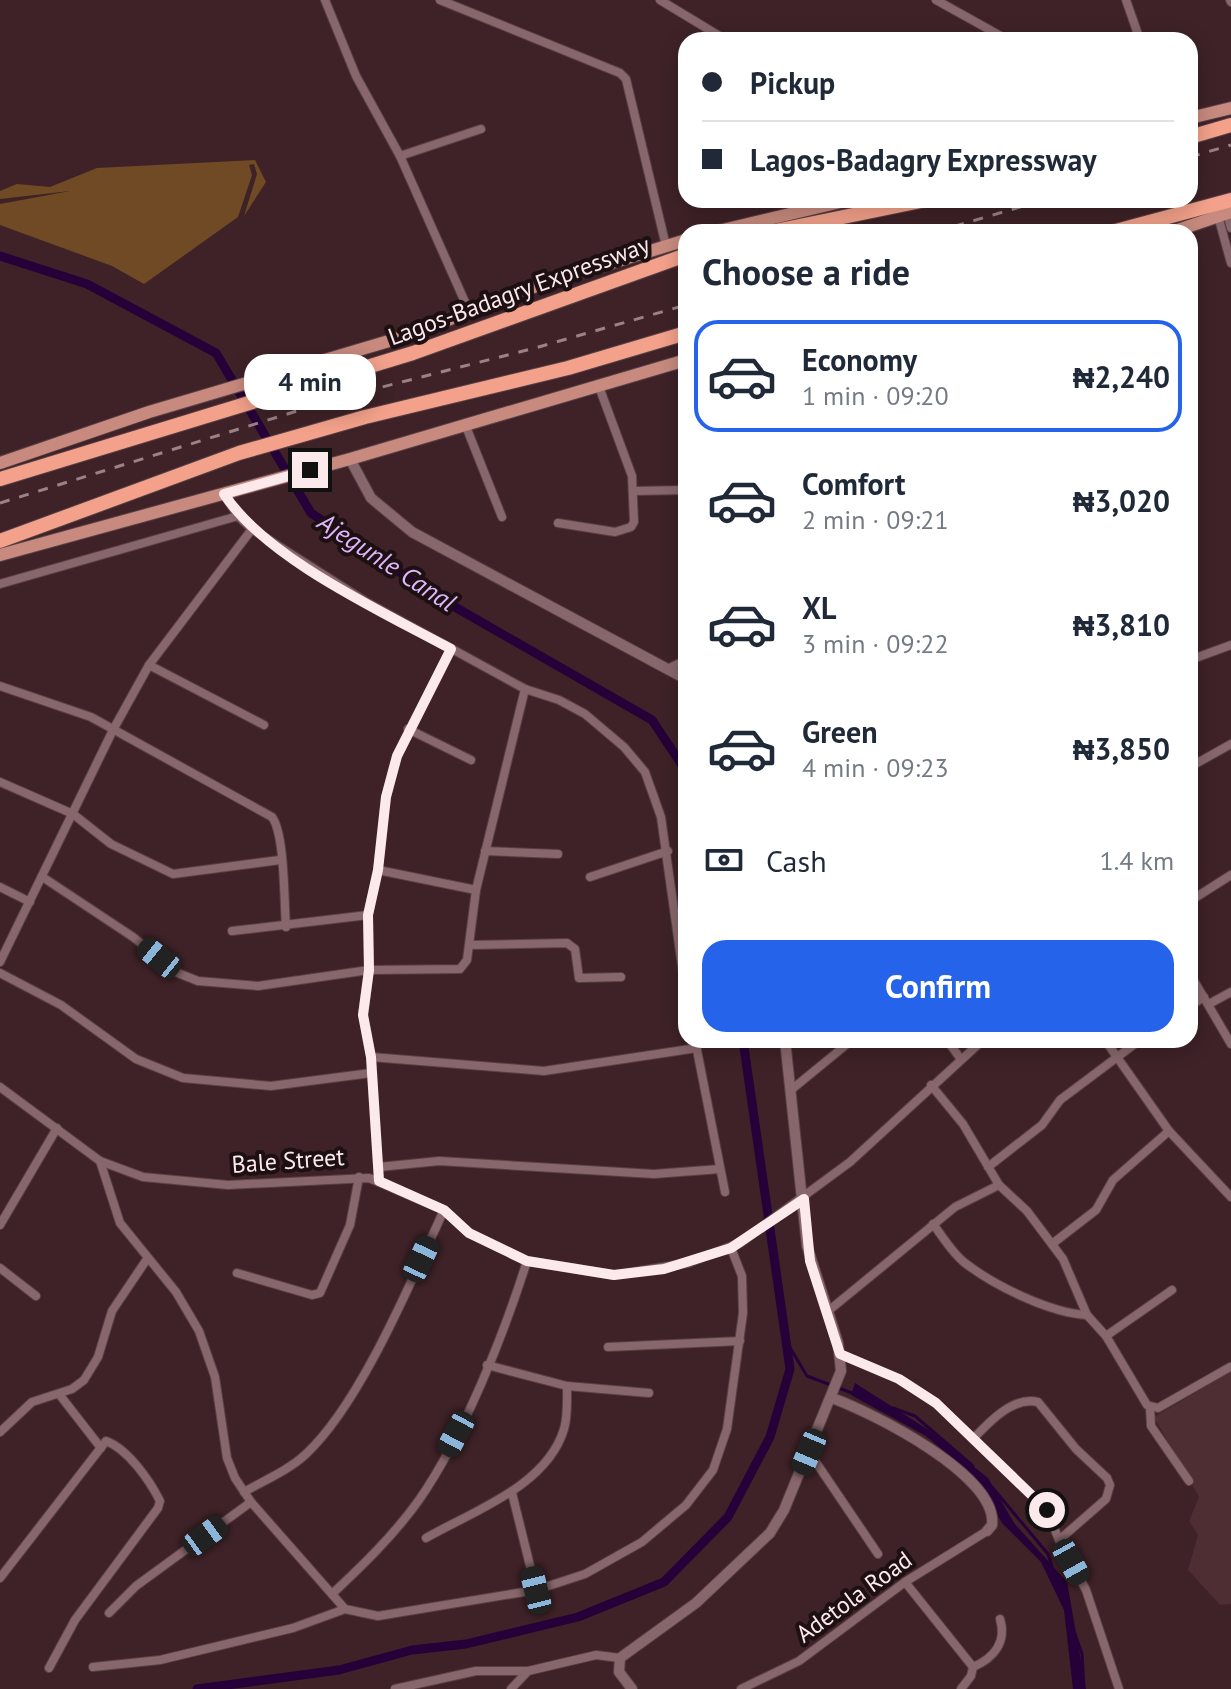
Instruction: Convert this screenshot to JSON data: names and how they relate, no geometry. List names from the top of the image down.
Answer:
{
  "streets": {
    "highway": ["Lagos-Badagry Expressway"],
    "street": ["Bale Street", "Adetola Road"]
  },
  "water": ["Ajegunle Canal"],
  "page": {
    "banner": ["Pickup", "Lagos-Badagry Expressway"],
    "heading": "Choose a ride",
    "list": [
      {
        "name": "Economy",
        "note": "1 min · 09:20",
        "value": "₦2,240"
      },
      {
        "name": "Comfort",
        "note": "2 min · 09:21",
        "value": "₦3,020"
      },
      {
        "name": "XL",
        "note": "3 min · 09:22",
        "value": "₦3,810"
      },
      {
        "name": "Green",
        "note": "4 min · 09:23",
        "value": "₦3,850"
      }
    ],
    "bubble": "4 min",
    "pay": ["Cash", "1.4 km"],
    "buttons": "Confirm"
  }
}
